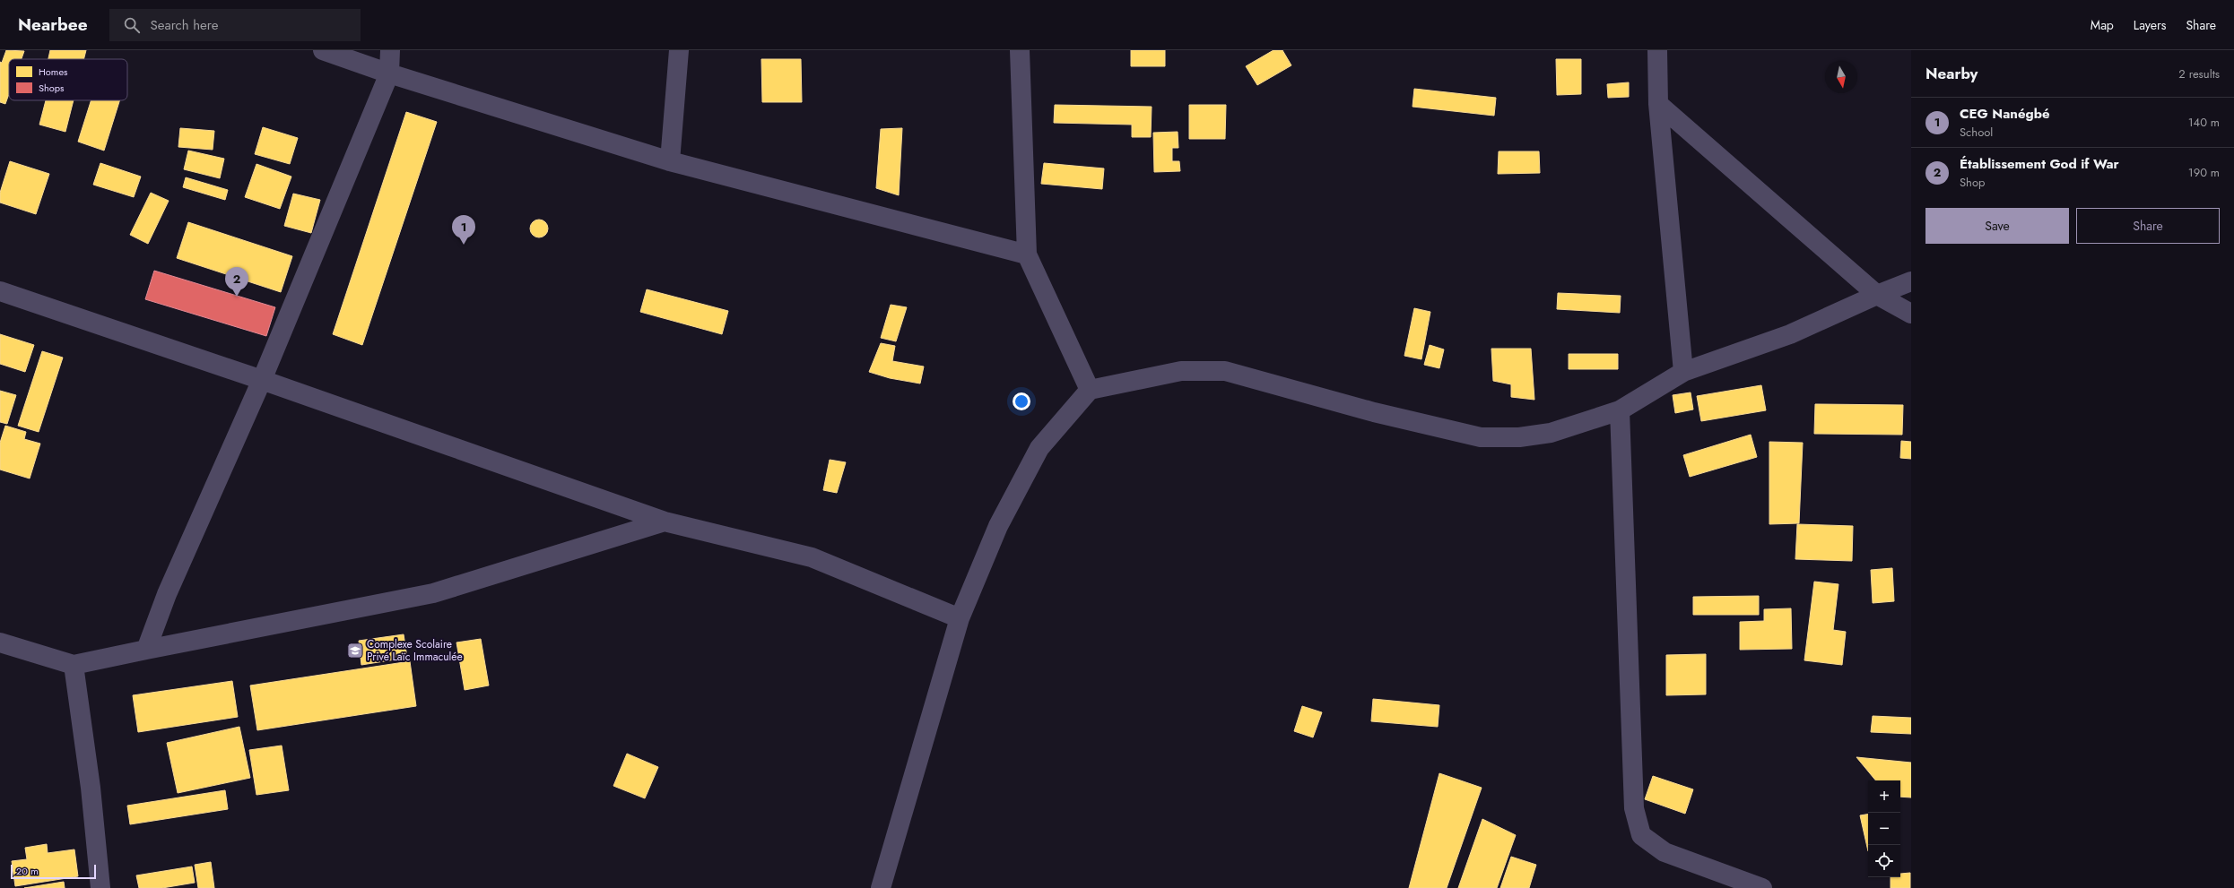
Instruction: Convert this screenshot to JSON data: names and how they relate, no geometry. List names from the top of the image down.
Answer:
{
  "places": {
    "school or university": ["Complexe Scolaire Privé Laïc Immaculée"]
  },
  "legend": ["Homes", "Shops"],
  "scale_bar": "20 m",
  "north": "bottom",
  "page": {
    "header": "Nearbee",
    "search": "Search here",
    "nav": ["Map", "Layers", "Share"],
    "heading": ["Nearby", "2 results"],
    "list": [
      {
        "mark": "1",
        "name": "CEG Nanégbé",
        "note": "School",
        "value": "140 m"
      },
      {
        "mark": "2",
        "name": "Établissement God if War",
        "note": "Shop",
        "value": "190 m"
      }
    ],
    "buttons": ["Save", "Share"],
    "pins": ["1", "2"],
    "map_buttons": ["+", "−"],
    "scale": "20 m"
  }
}
